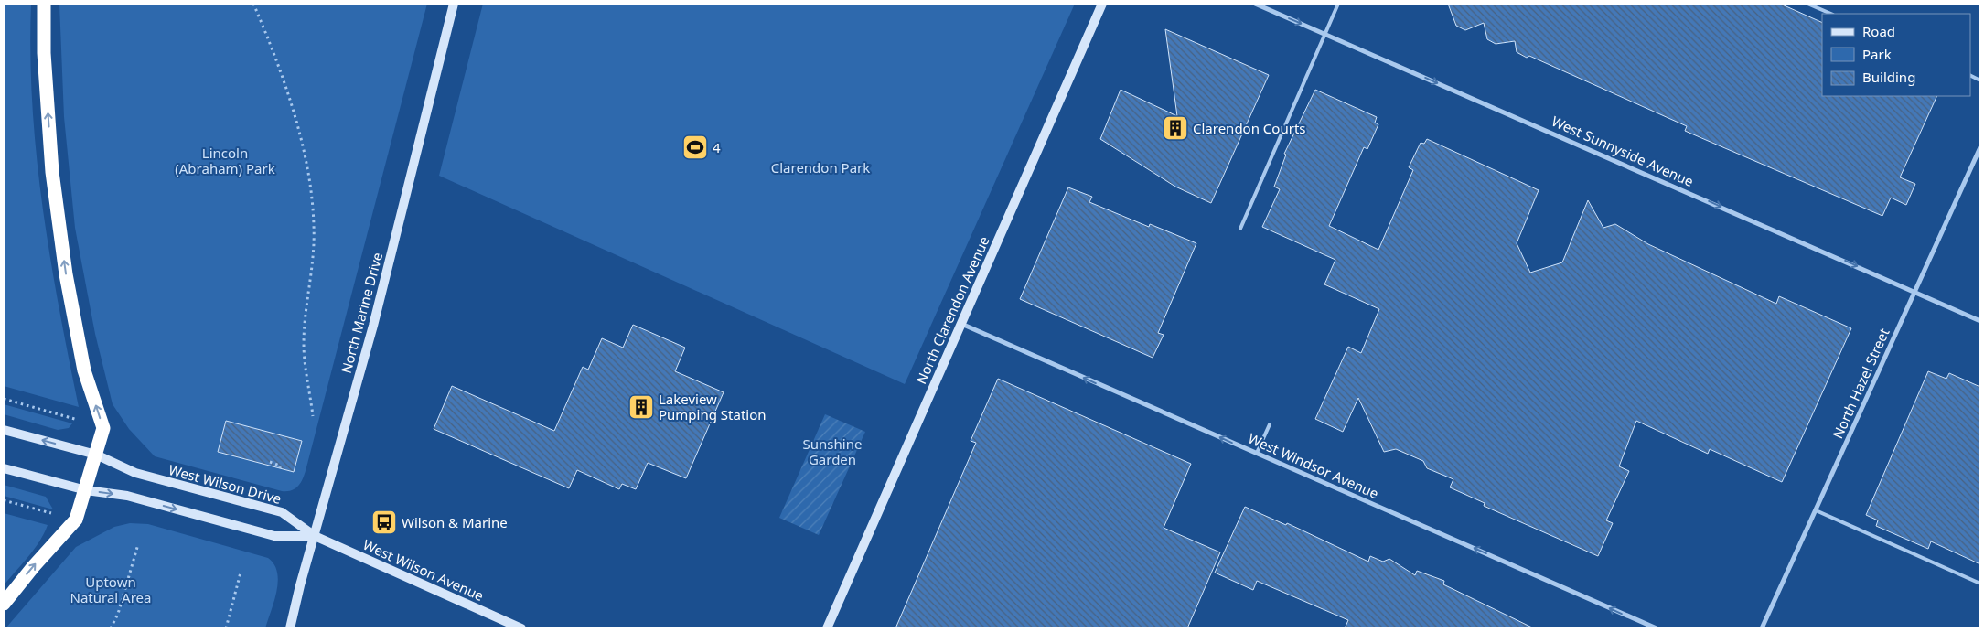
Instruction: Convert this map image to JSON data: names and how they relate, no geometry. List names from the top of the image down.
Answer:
{
  "streets": {
    "street": [
      "West Sunnyside Avenue",
      "North Clarendon Avenue",
      "North Marine Drive",
      "North Hazel Street",
      "West Windsor Avenue",
      "West Wilson Drive",
      "West Wilson Avenue"
    ]
  },
  "crossings": [
    ["West Sunnyside Avenue", "North Hazel Street"],
    ["North Clarendon Avenue", "West Windsor Avenue"],
    ["North Marine Drive", "West Wilson Drive"],
    ["North Marine Drive", "West Wilson Avenue"],
    ["West Wilson Drive", "West Wilson Avenue"]
  ],
  "one_way": ["West Sunnyside Avenue", "West Windsor Avenue"],
  "parks": [
    "Lincoln (Abraham) Park",
    "Clarendon Park",
    "Sunshine Garden",
    "Uptown Natural Area"
  ],
  "places": {
    "building": ["Clarendon Courts", "Lakeview Pumping Station"],
    "sports": ["4"],
    "bus stop": ["Wilson & Marine"]
  },
  "legend": ["Road", "Park", "Building"]
}
